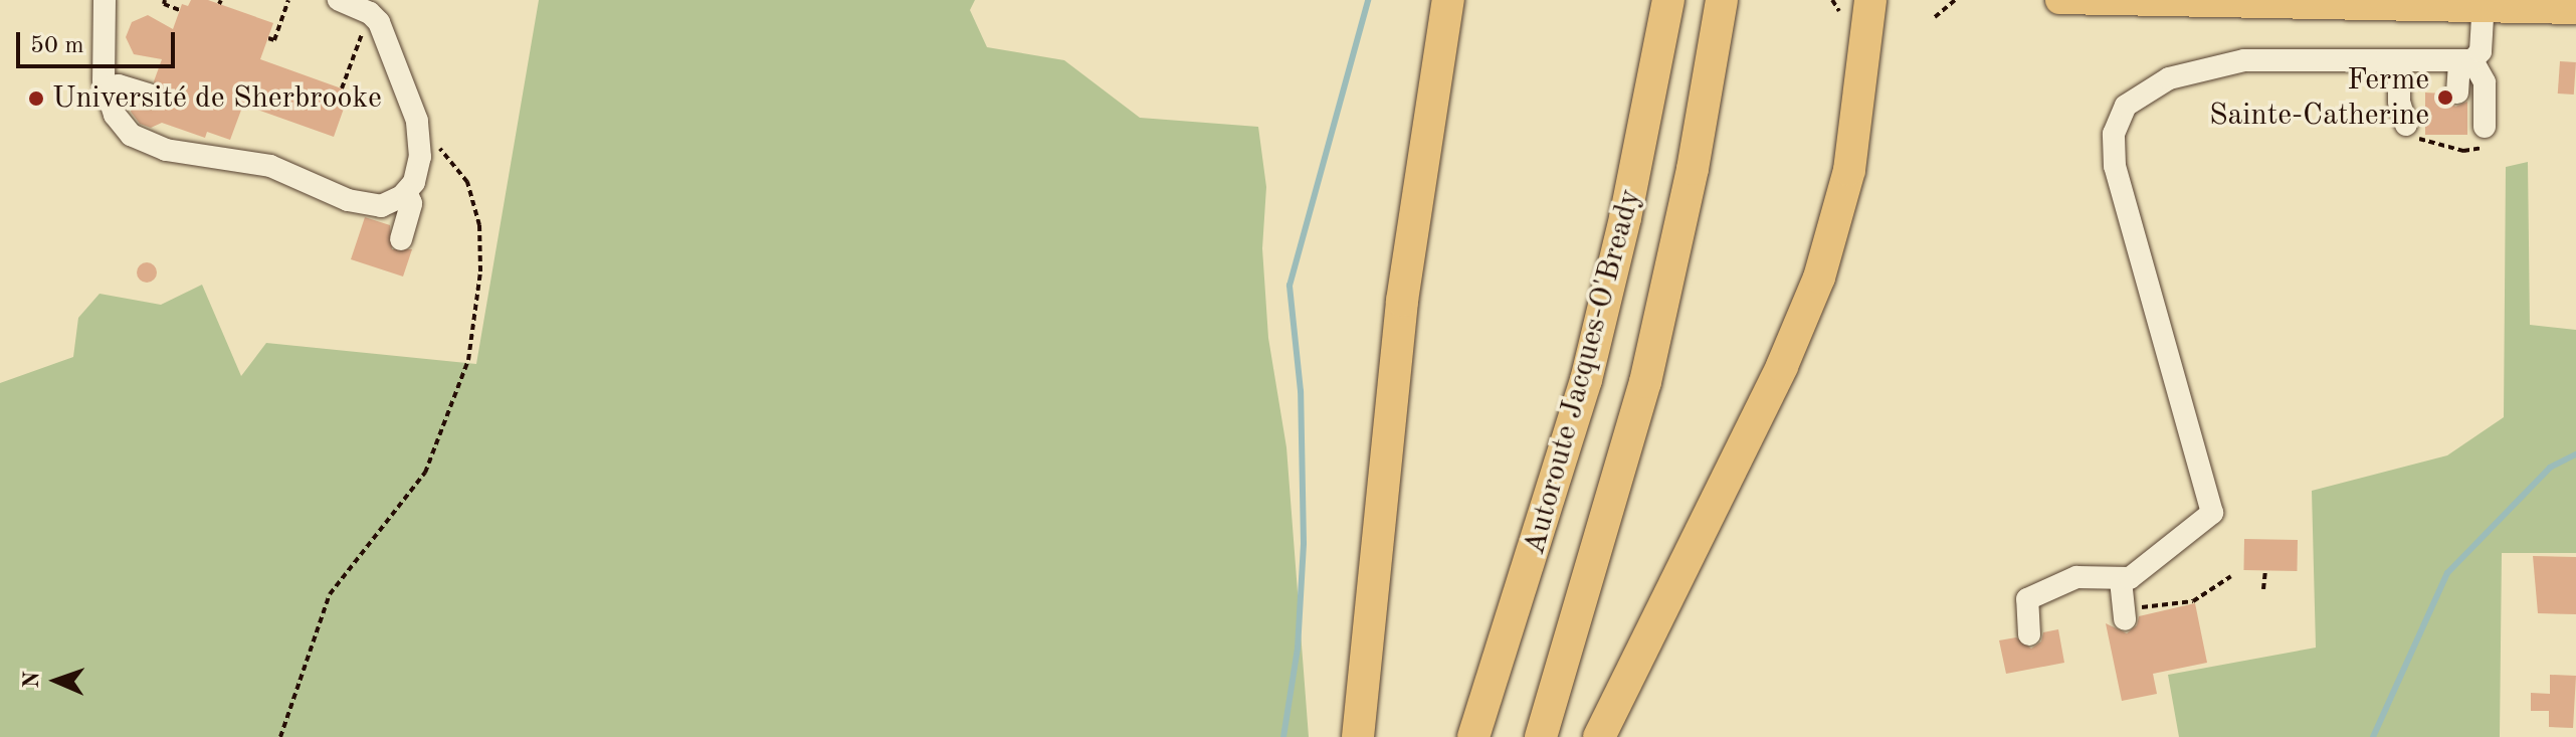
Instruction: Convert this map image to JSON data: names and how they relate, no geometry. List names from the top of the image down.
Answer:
{
  "streets": {
    "highway": ["Autoroute Jacques-O'Bready"]
  },
  "places": ["Ferme Sainte-Catherine", "Université de Sherbrooke"],
  "scale_bar": "50 m",
  "north": "left"
}
